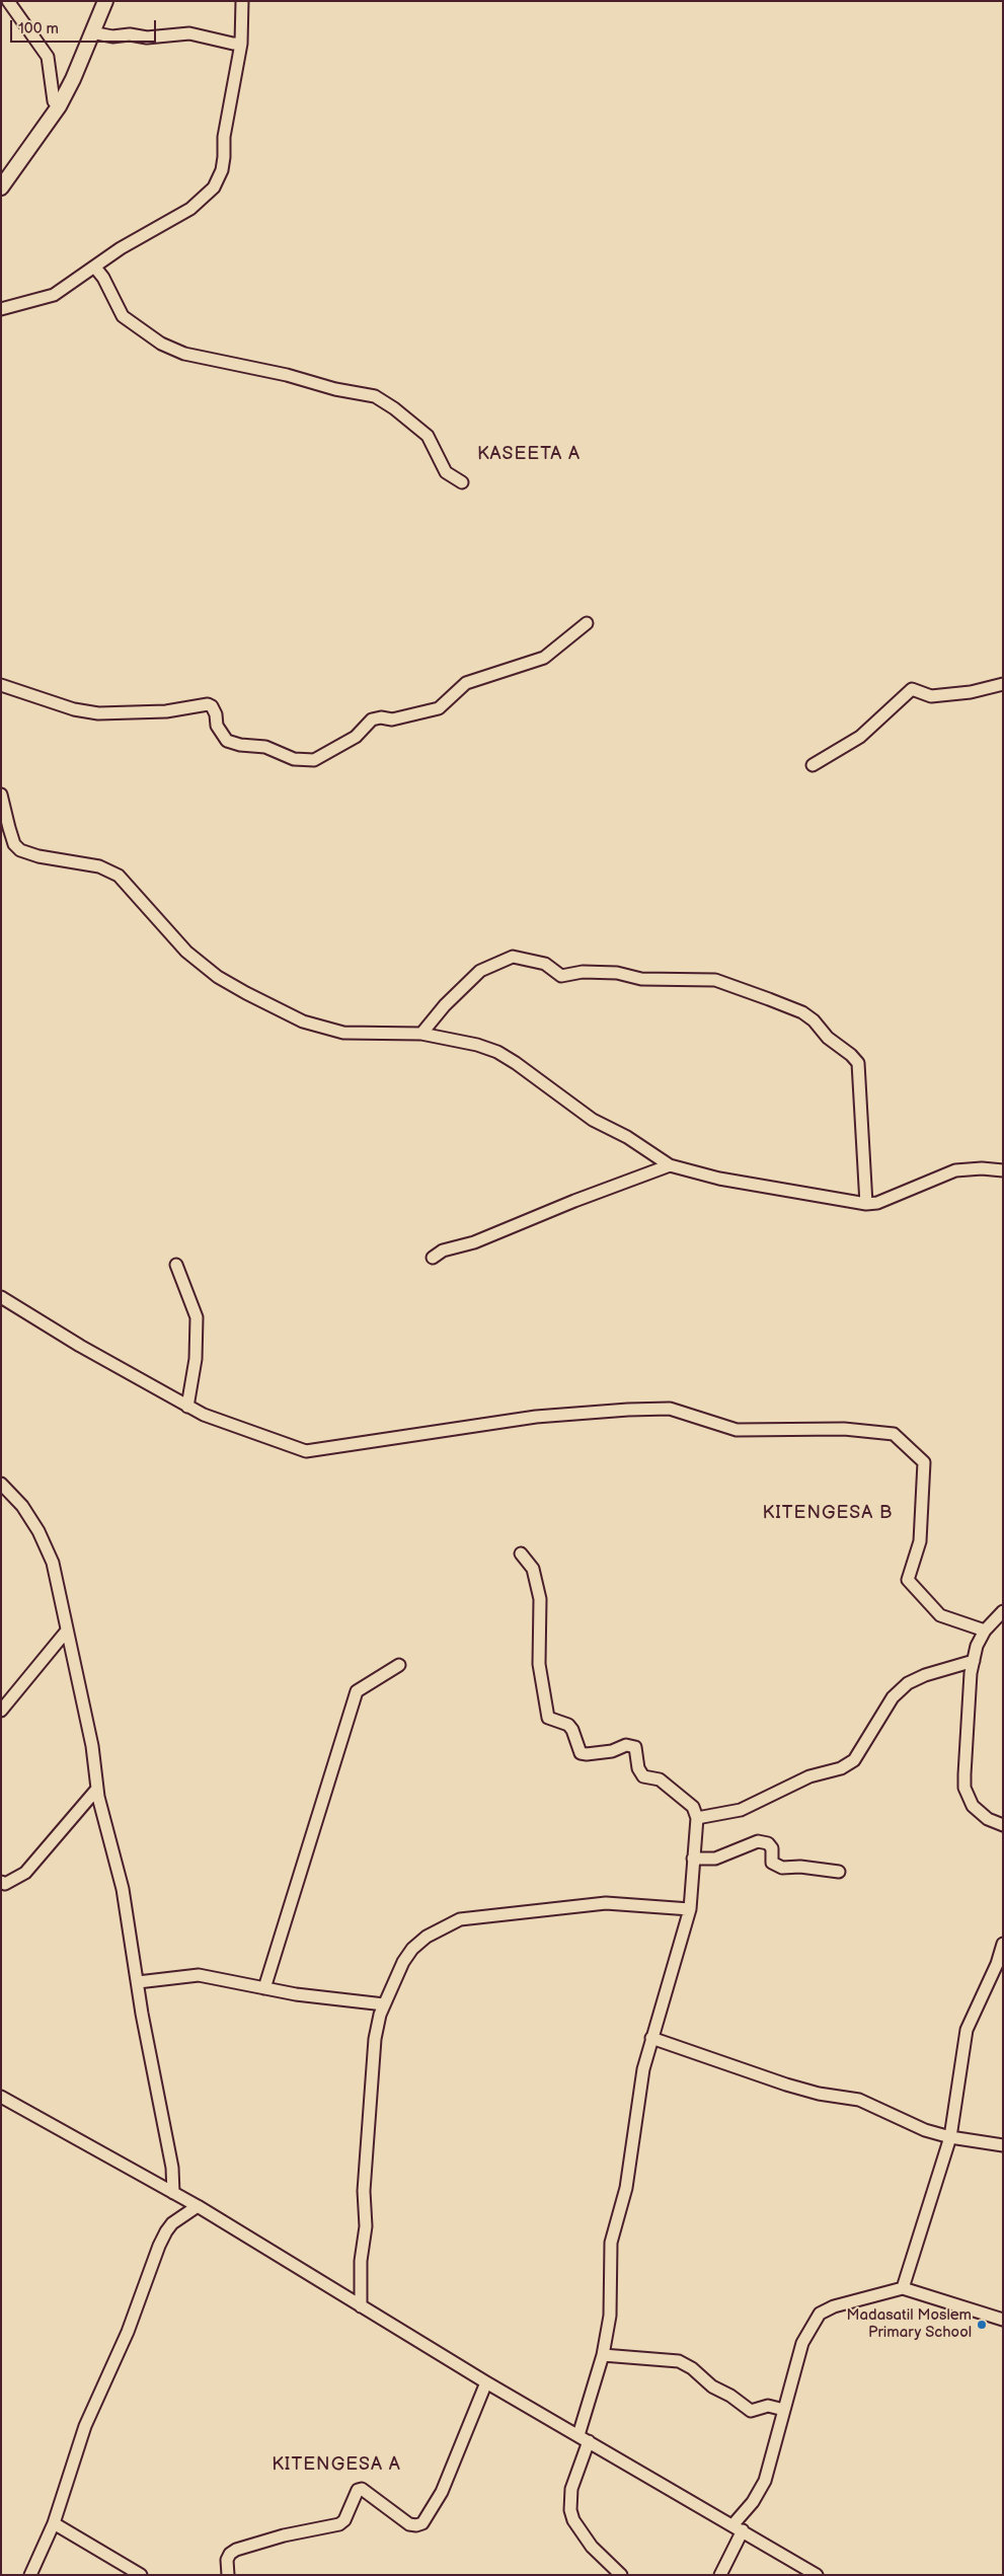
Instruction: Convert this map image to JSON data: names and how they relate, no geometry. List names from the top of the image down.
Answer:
{
  "districts": ["KASEETA A", "KITENGESA B", "KITENGESA A"],
  "places": ["Madasatil Moslem Primary School"],
  "scale_bar": "100 m"
}
